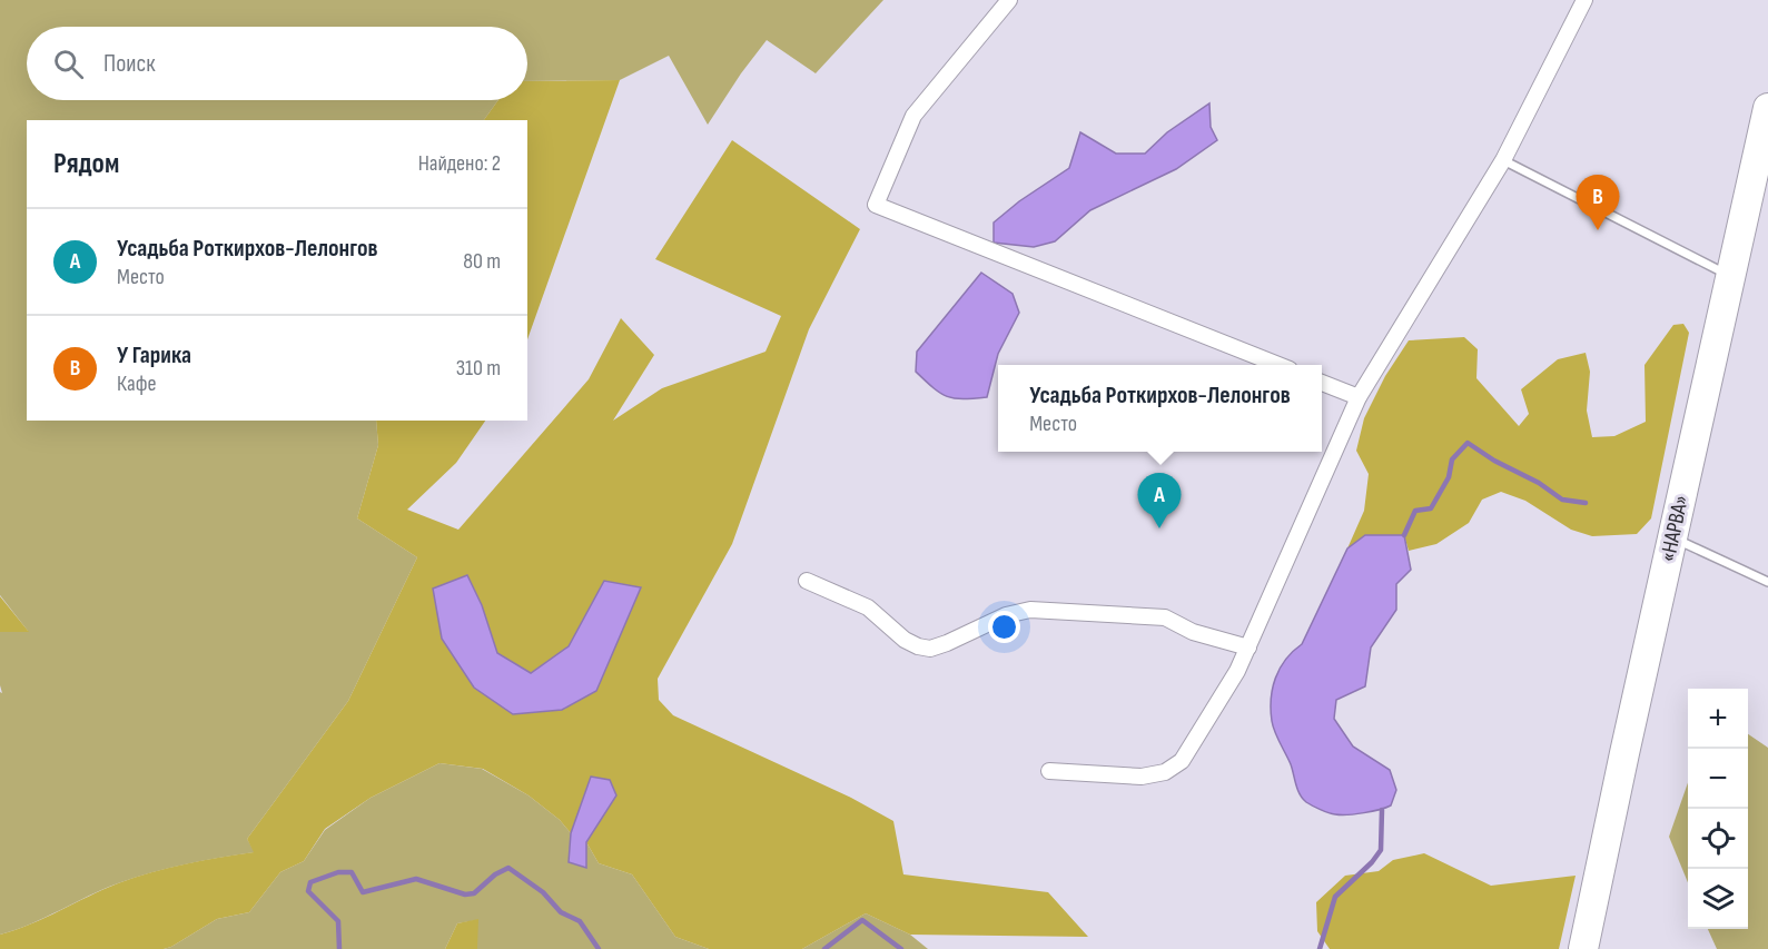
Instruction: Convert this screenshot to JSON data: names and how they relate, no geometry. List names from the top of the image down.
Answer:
{
  "streets": {
    "highway": ["«НАРВА»"]
  },
  "page": {
    "search": "Поиск",
    "heading": ["Рядом", "Найдено: 2"],
    "pins": ["B", "A"],
    "list": [
      {
        "mark": "A",
        "name": "Усадьба Роткирхов-Лелонгов",
        "note": "Место",
        "value": "80 m"
      },
      {
        "mark": "B",
        "name": "У Гарика",
        "note": "Кафе",
        "value": "310 m"
      }
    ],
    "popup": ["Усадьба Роткирхов-Лелонгов", "Место"],
    "map_buttons": ["+", "−"]
  }
}
